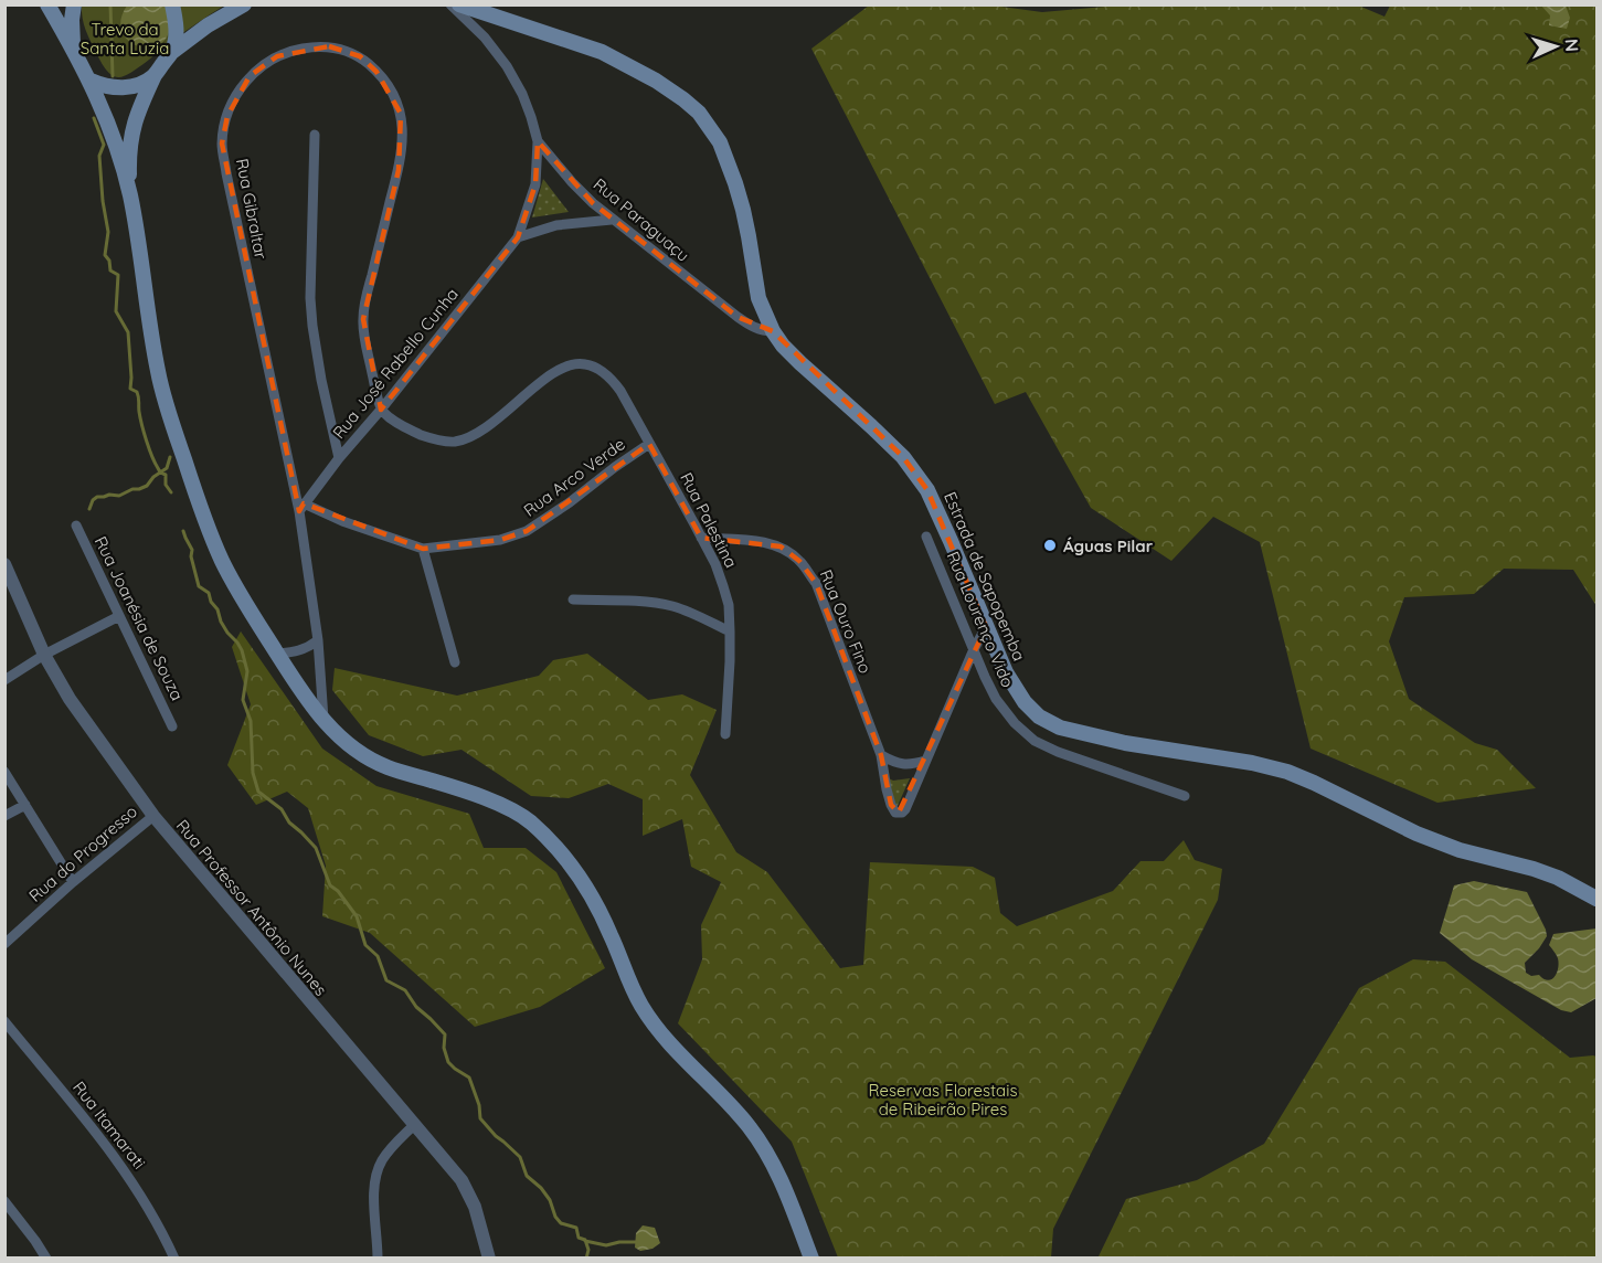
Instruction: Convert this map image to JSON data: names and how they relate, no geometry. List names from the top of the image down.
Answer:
{
  "streets": {
    "main road": ["Estrada de Sapopemba"],
    "street": [
      "Rua Gibraltar",
      "Rua Paraguaçu",
      "Rua José Rabello Cunha",
      "Rua Arco Verde",
      "Rua Palestina",
      "Rua Joanésia de Souza",
      "Rua Lourenço Vido",
      "Rua Ouro Fino",
      "Rua do Progresso",
      "Rua Professor Antônio Nunes",
      "Rua Itamarati"
    ]
  },
  "crossings": [
    ["Rua Gibraltar", "Rua José Rabello Cunha"],
    ["Rua Gibraltar", "Rua Arco Verde"],
    ["Rua Paraguaçu", "Rua José Rabello Cunha"],
    ["Rua Paraguaçu", "Estrada de Sapopemba"],
    ["Rua José Rabello Cunha", "Rua Arco Verde"],
    ["Rua Arco Verde", "Rua Palestina"],
    ["Rua Palestina", "Rua Ouro Fino"],
    ["Estrada de Sapopemba", "Rua Ouro Fino"],
    ["Rua Lourenço Vido", "Rua Ouro Fino"],
    ["Rua do Progresso", "Rua Professor Antônio Nunes"]
  ],
  "parks": ["Trevo da Santa Luzia", "Reservas Florestais de Ribeirão Pires"],
  "places": ["Águas Pilar"],
  "north": "right"
}
